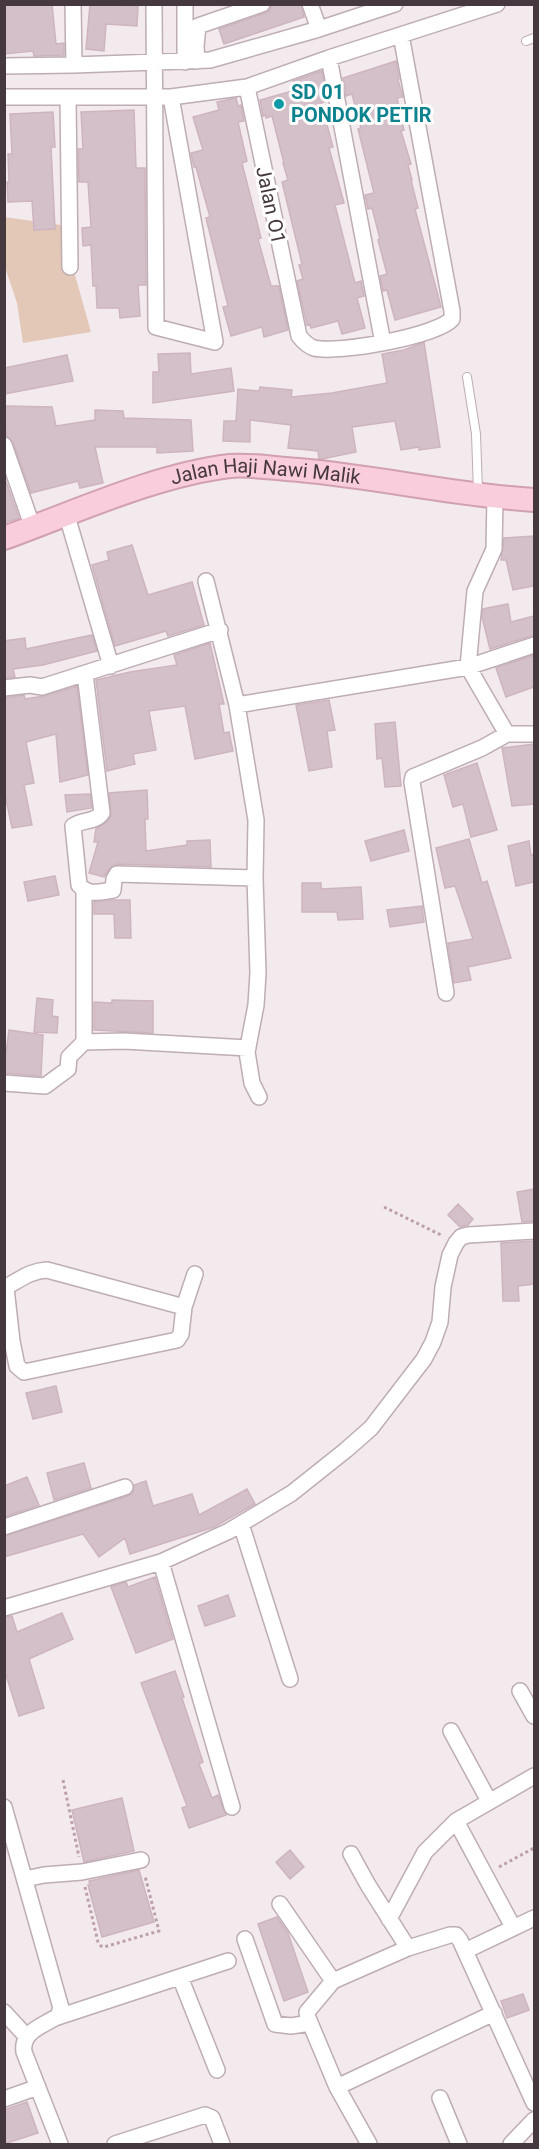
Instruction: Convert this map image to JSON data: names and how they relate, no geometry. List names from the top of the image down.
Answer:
{
  "streets": {
    "main road": ["Jalan Haji Nawi Malik"],
    "street": ["Jalan O1"]
  },
  "places": ["SD 01 PONDOK PETIR"]
}
